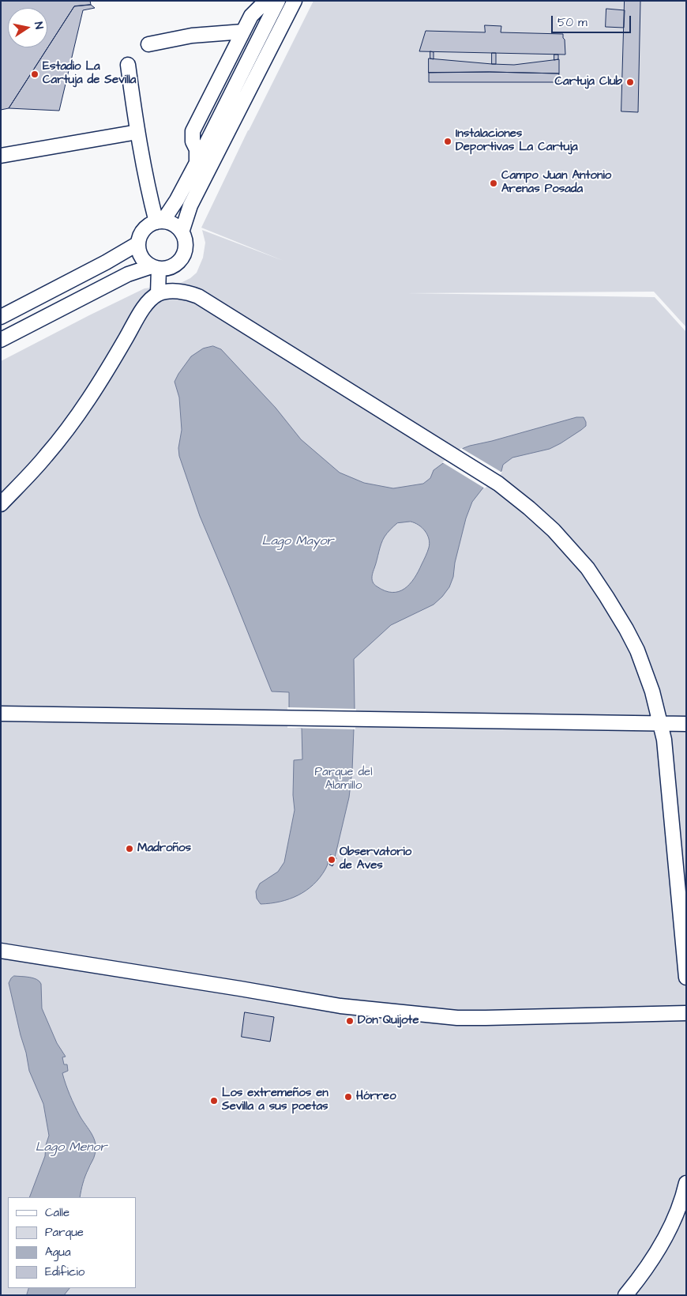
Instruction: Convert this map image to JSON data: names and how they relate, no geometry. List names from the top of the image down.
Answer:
{
  "water": ["Lago Mayor", "Lago Menor"],
  "parks": ["Parque del Alamillo"],
  "places": [
    "Estadio La Cartuja de Sevilla",
    "Cartuja Club",
    "Instalaciones Deportivas La Cartuja",
    "Campo Juan Antonio Arenas Posada",
    "Madroños",
    "Observatorio de Aves",
    "Don Quijote",
    "Hórreo",
    "Los extremeños en Sevilla a sus poetas"
  ],
  "legend": [
    "Calle",
    "Parque",
    "Agua",
    "Edificio"
  ],
  "scale_bar": "50 m",
  "north": "right"
}
